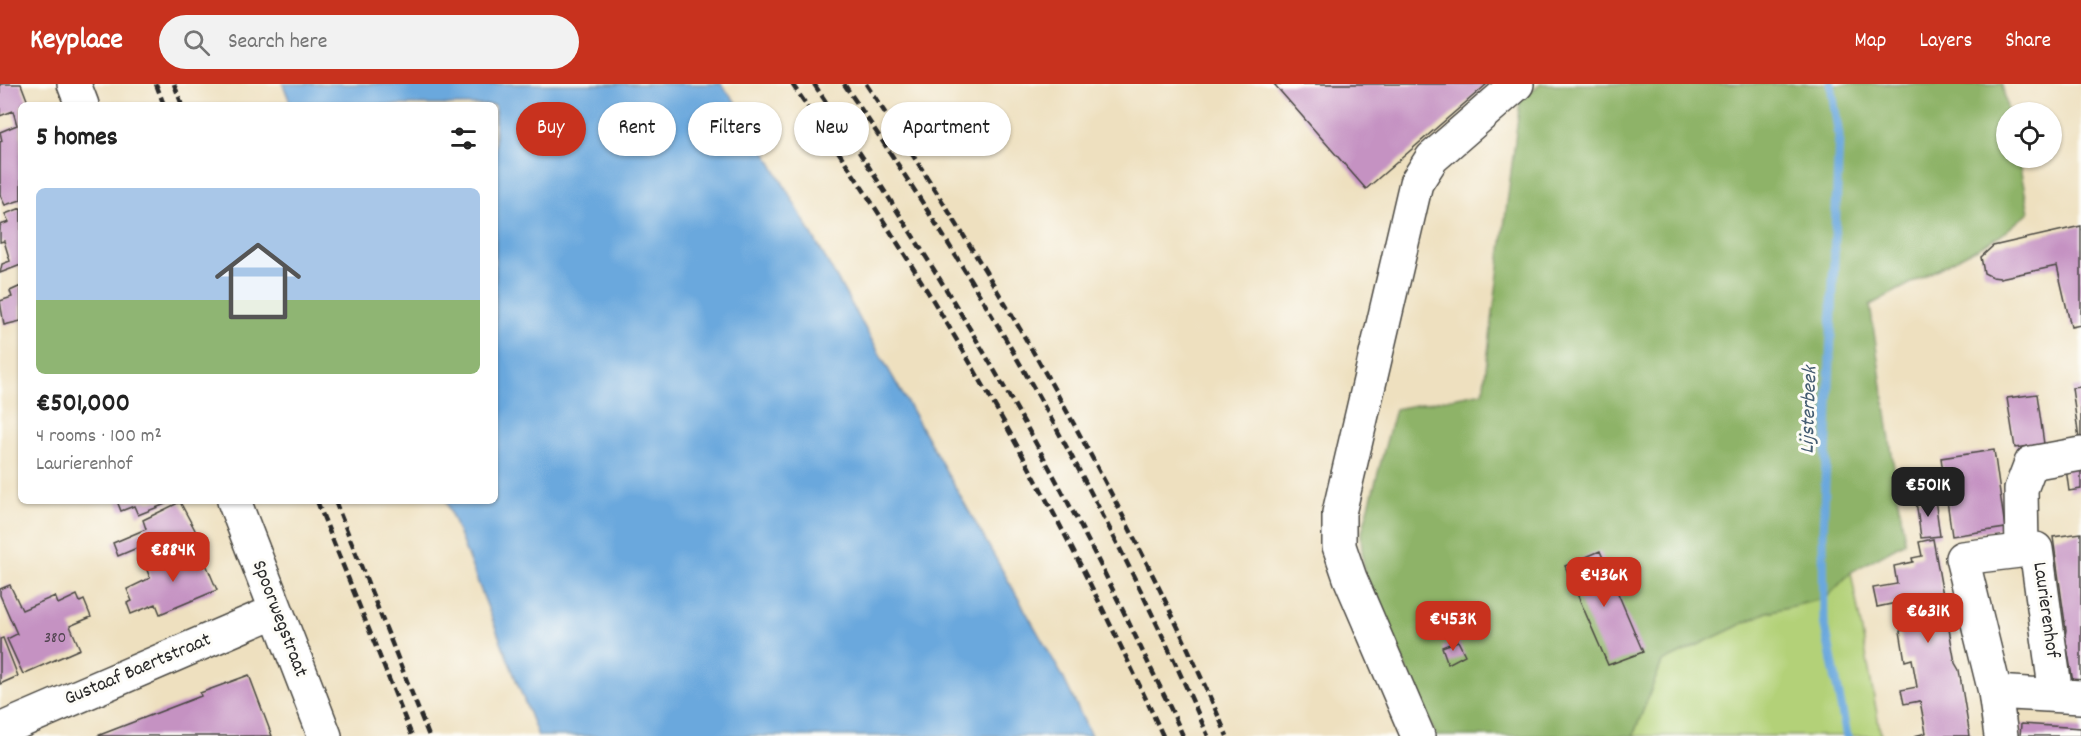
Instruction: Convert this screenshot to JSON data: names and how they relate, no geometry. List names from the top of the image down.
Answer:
{
  "streets": {
    "street": ["Laurierenhof", "Spoorwegstraat", "Gustaaf Baertstraat"]
  },
  "crossings": [
    ["Spoorwegstraat", "Gustaaf Baertstraat"]
  ],
  "water": ["Lijsterbeek"],
  "house_numbers": ["380"],
  "page": {
    "header": "Keyplace",
    "search": "Search here",
    "nav": ["Map", "Layers", "Share"],
    "chip": [
      "Buy",
      "Rent",
      "Filters",
      "New",
      "Apartment"
    ],
    "heading": "5 homes",
    "list": [
      {
        "name": "€501,000",
        "note": "4 rooms · 100 m² · Laurierenhof"
      }
    ],
    "price": [
      "€501K",
      "€884K",
      "€436K",
      "€631K",
      "€453K"
    ]
  }
}
